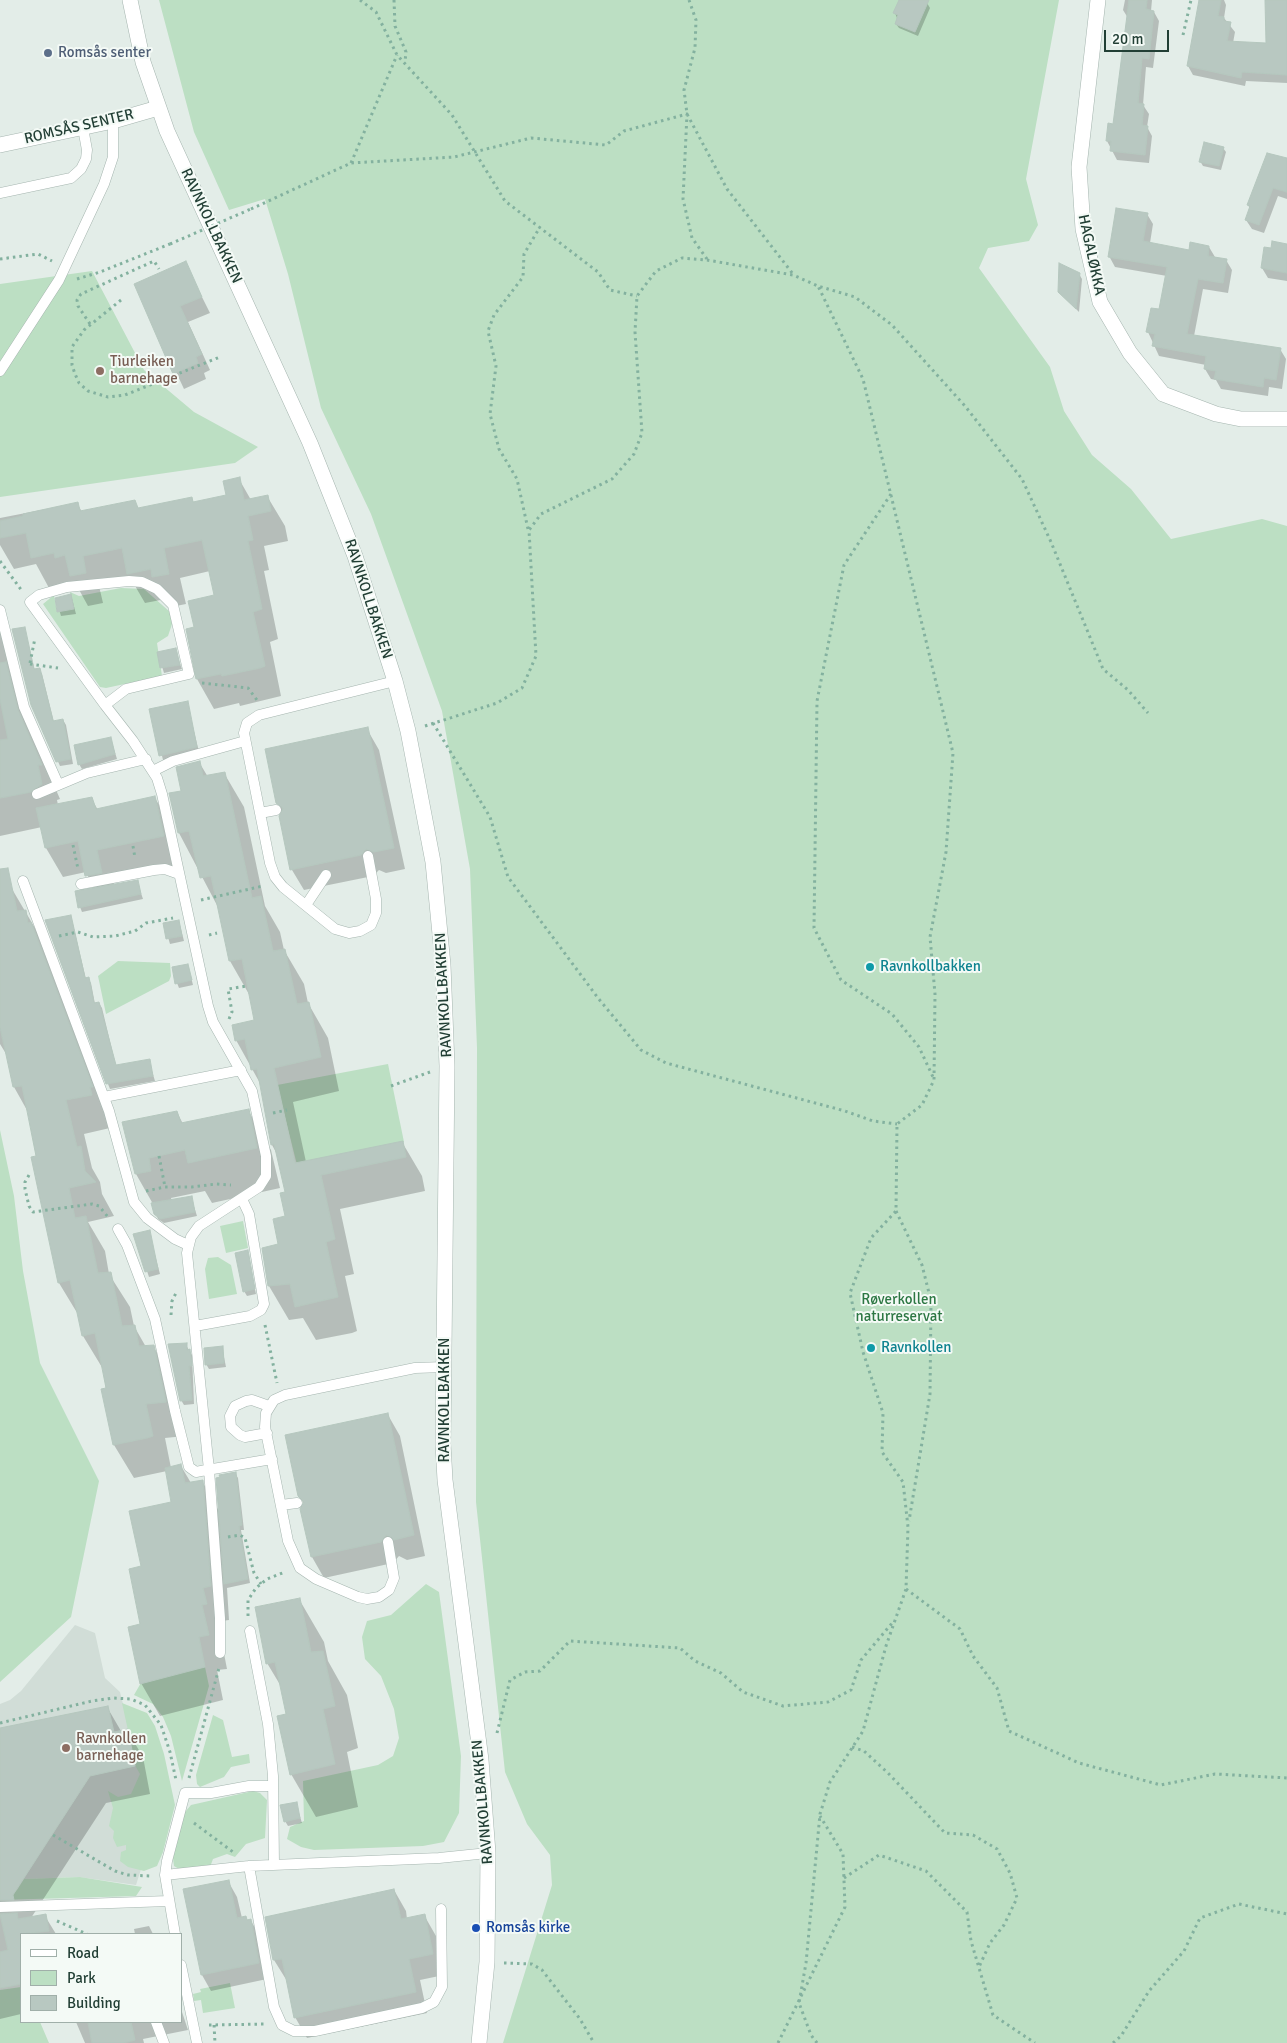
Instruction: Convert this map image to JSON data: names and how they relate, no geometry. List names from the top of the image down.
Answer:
{
  "streets": {
    "street": ["ROMSÅS SENTER", "RAVNKOLLBAKKEN", "HAGALØKKA"]
  },
  "crossings": [
    ["ROMSÅS SENTER", "RAVNKOLLBAKKEN"]
  ],
  "parks": ["Røverkollen naturreservat"],
  "places": [
    "Romsås senter",
    "Tiurleiken barnehage",
    "Ravnkollbakken",
    "Ravnkollen",
    "Ravnkollen barnehage",
    "Romsås kirke"
  ],
  "legend": ["Road", "Park", "Building"],
  "scale_bar": "20 m"
}
